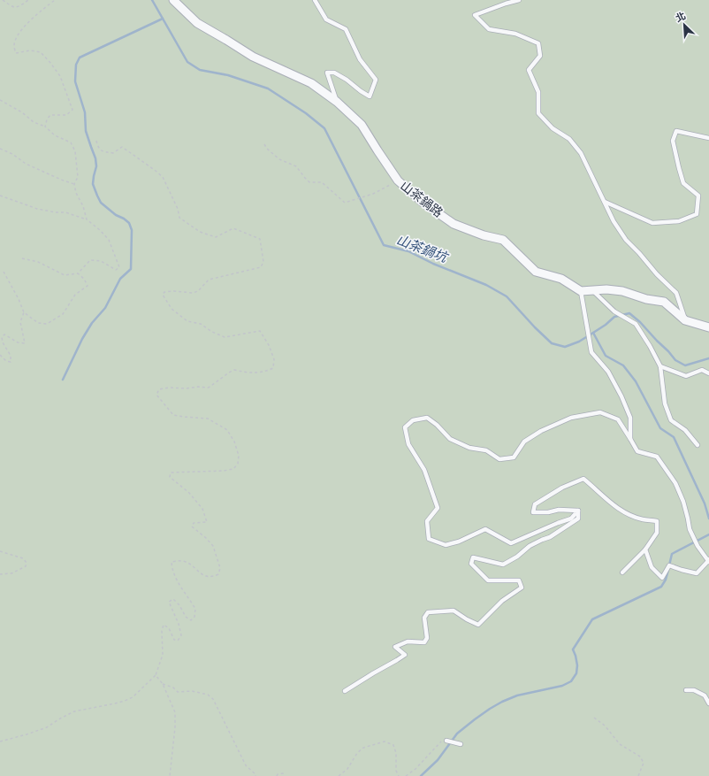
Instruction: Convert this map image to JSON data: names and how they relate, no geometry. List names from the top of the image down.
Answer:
{
  "streets": {
    "street": ["山茶鍋路"]
  },
  "water": ["山茶鍋坑"],
  "north": "top left"
}
